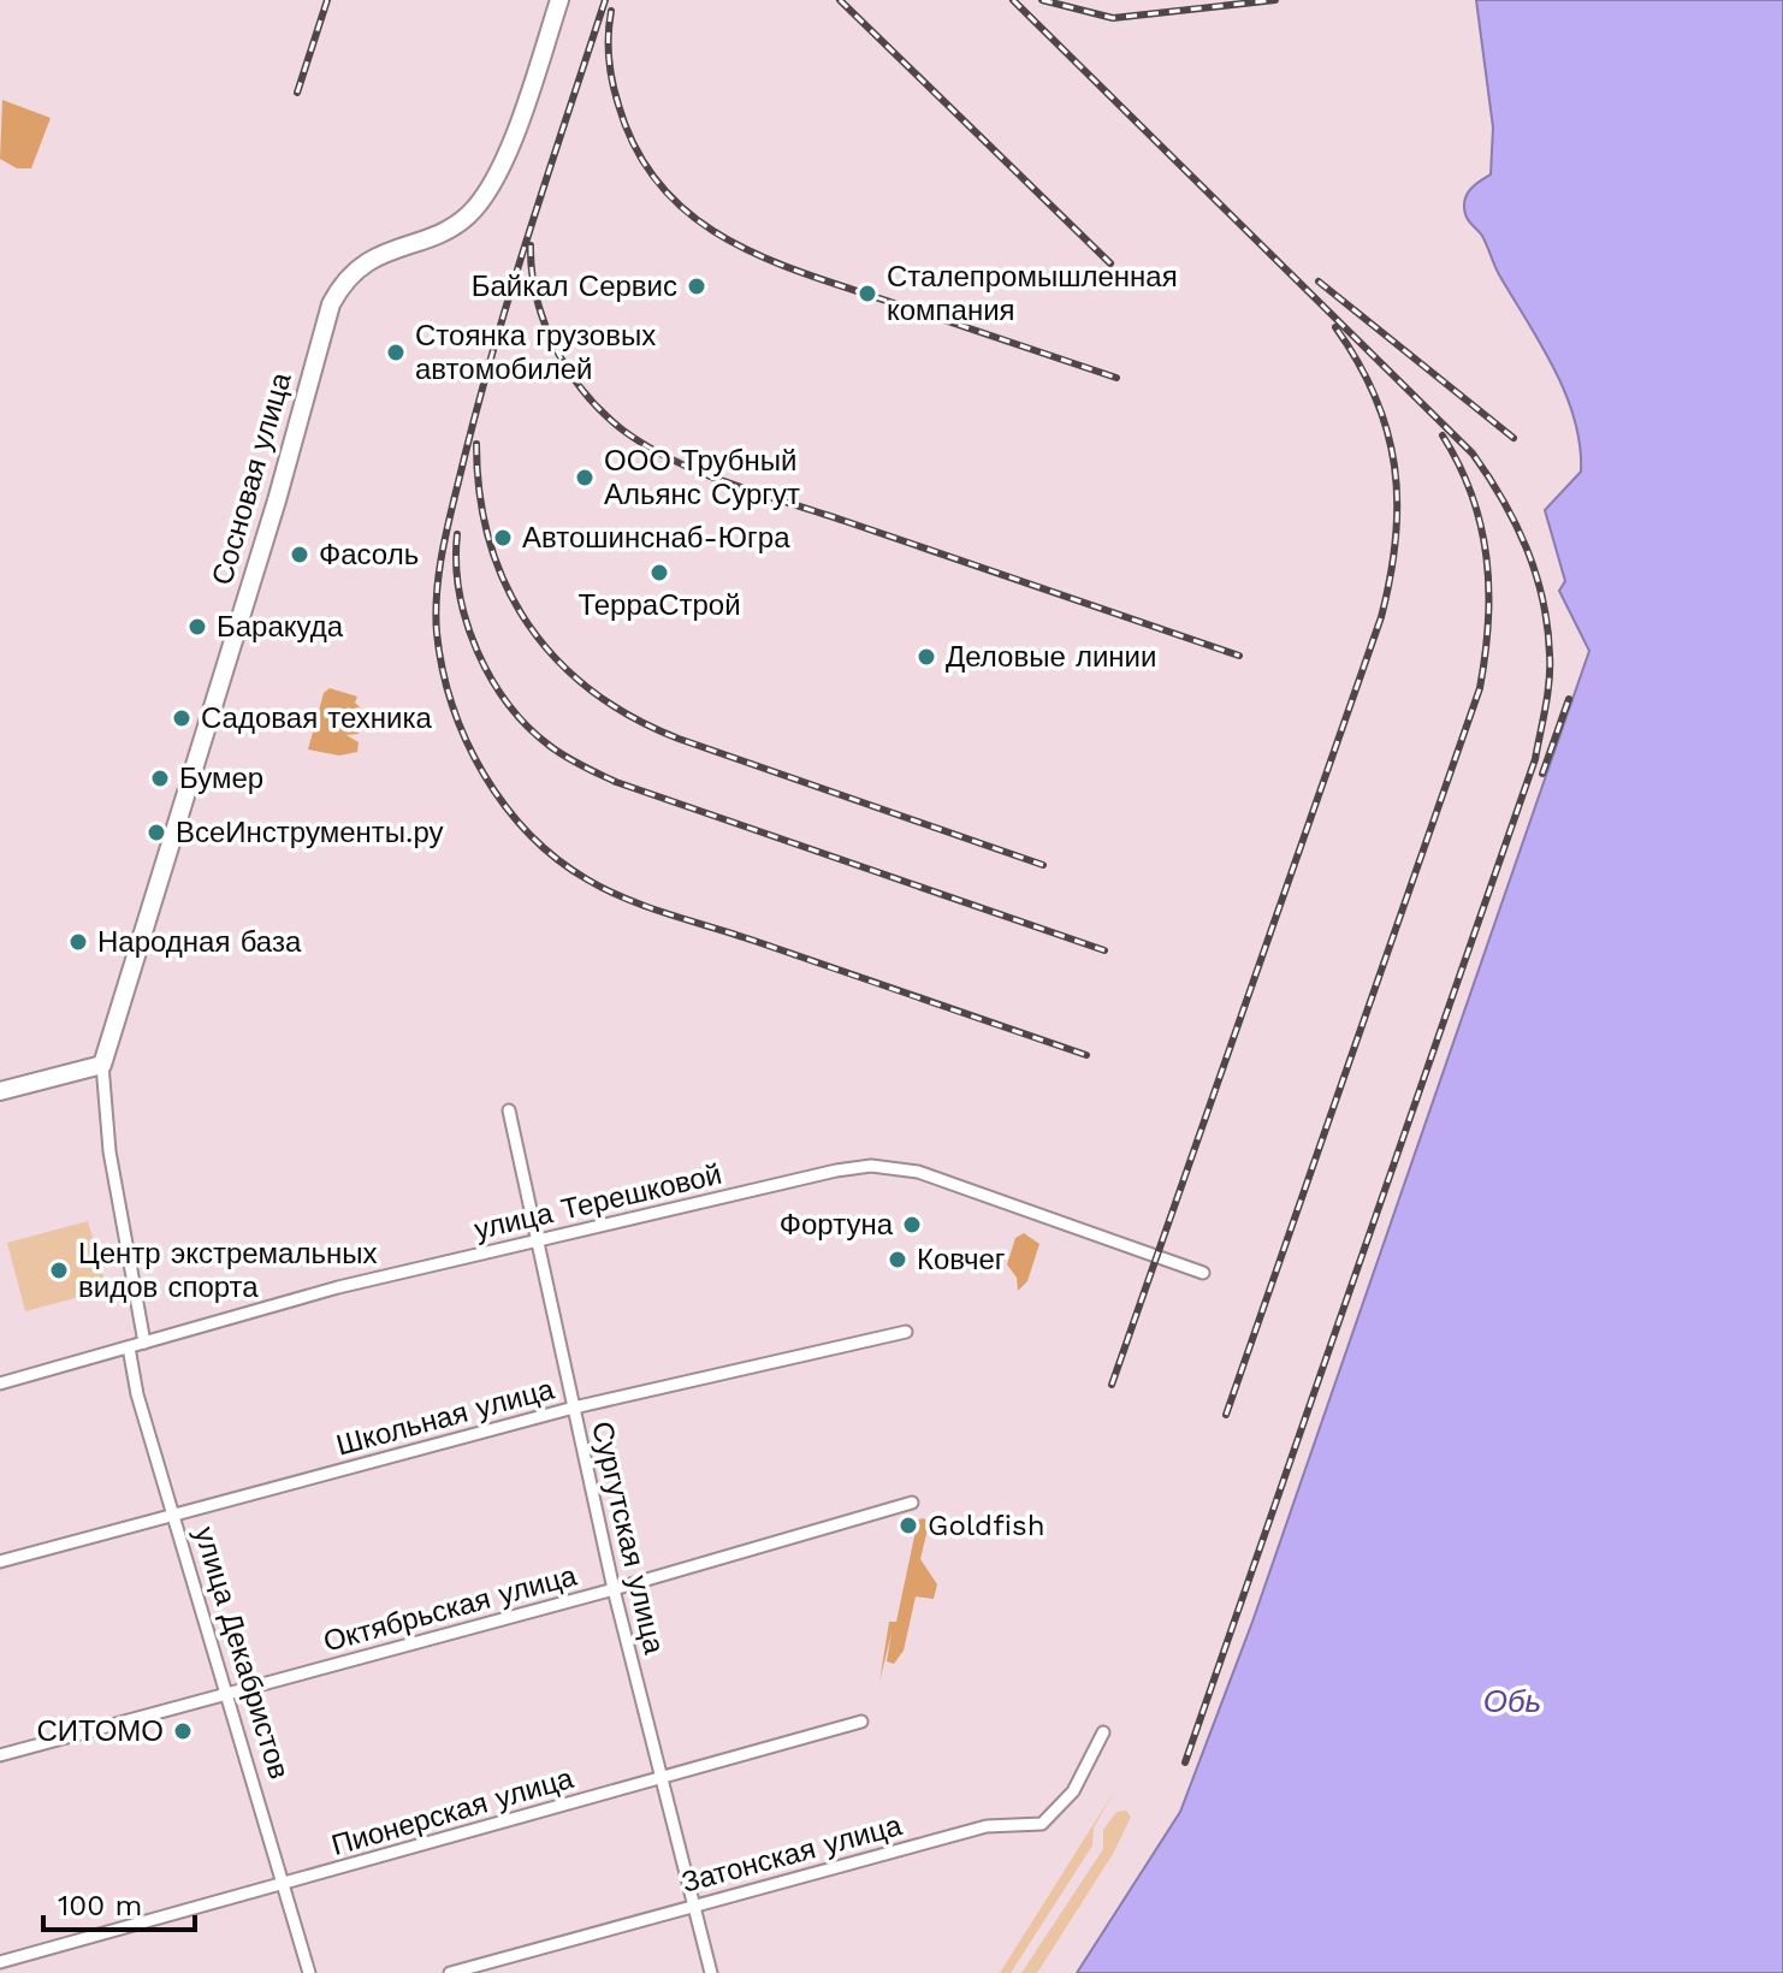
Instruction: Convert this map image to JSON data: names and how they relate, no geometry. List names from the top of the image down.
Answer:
{
  "streets": {
    "main road": ["Сосновая улица"],
    "street": [
      "улица Терешковой",
      "Школьная улица",
      "Сургутская улица",
      "Октябрьская улица",
      "улица Декабристов",
      "Пионерская улица",
      "Затонская улица"
    ]
  },
  "crossings": [
    ["улица Терешковой", "Сургутская улица"],
    ["улица Терешковой", "улица Декабристов"],
    ["Школьная улица", "Сургутская улица"],
    ["Школьная улица", "улица Декабристов"],
    ["Сургутская улица", "Октябрьская улица"],
    ["Сургутская улица", "Пионерская улица"],
    ["Сургутская улица", "Затонская улица"],
    ["Октябрьская улица", "улица Декабристов"],
    ["улица Декабристов", "Пионерская улица"]
  ],
  "water": ["Обь"],
  "places": [
    "Байкал Сервис",
    "Сталепромышленная компания",
    "Стоянка грузовых автомобилей",
    "ООО Трубный Альянс Сургут",
    "Автошинснаб-Югра",
    "Фасоль",
    "ТерраСтрой",
    "Баракуда",
    "Деловые линии",
    "Садовая техника",
    "Бумер",
    "ВсеИнструменты.ру",
    "Народная база",
    "Фортуна",
    "Ковчег",
    "Центр экстремальных видов спорта",
    "Goldfish",
    "СИТОМО"
  ],
  "scale_bar": "100 m"
}
